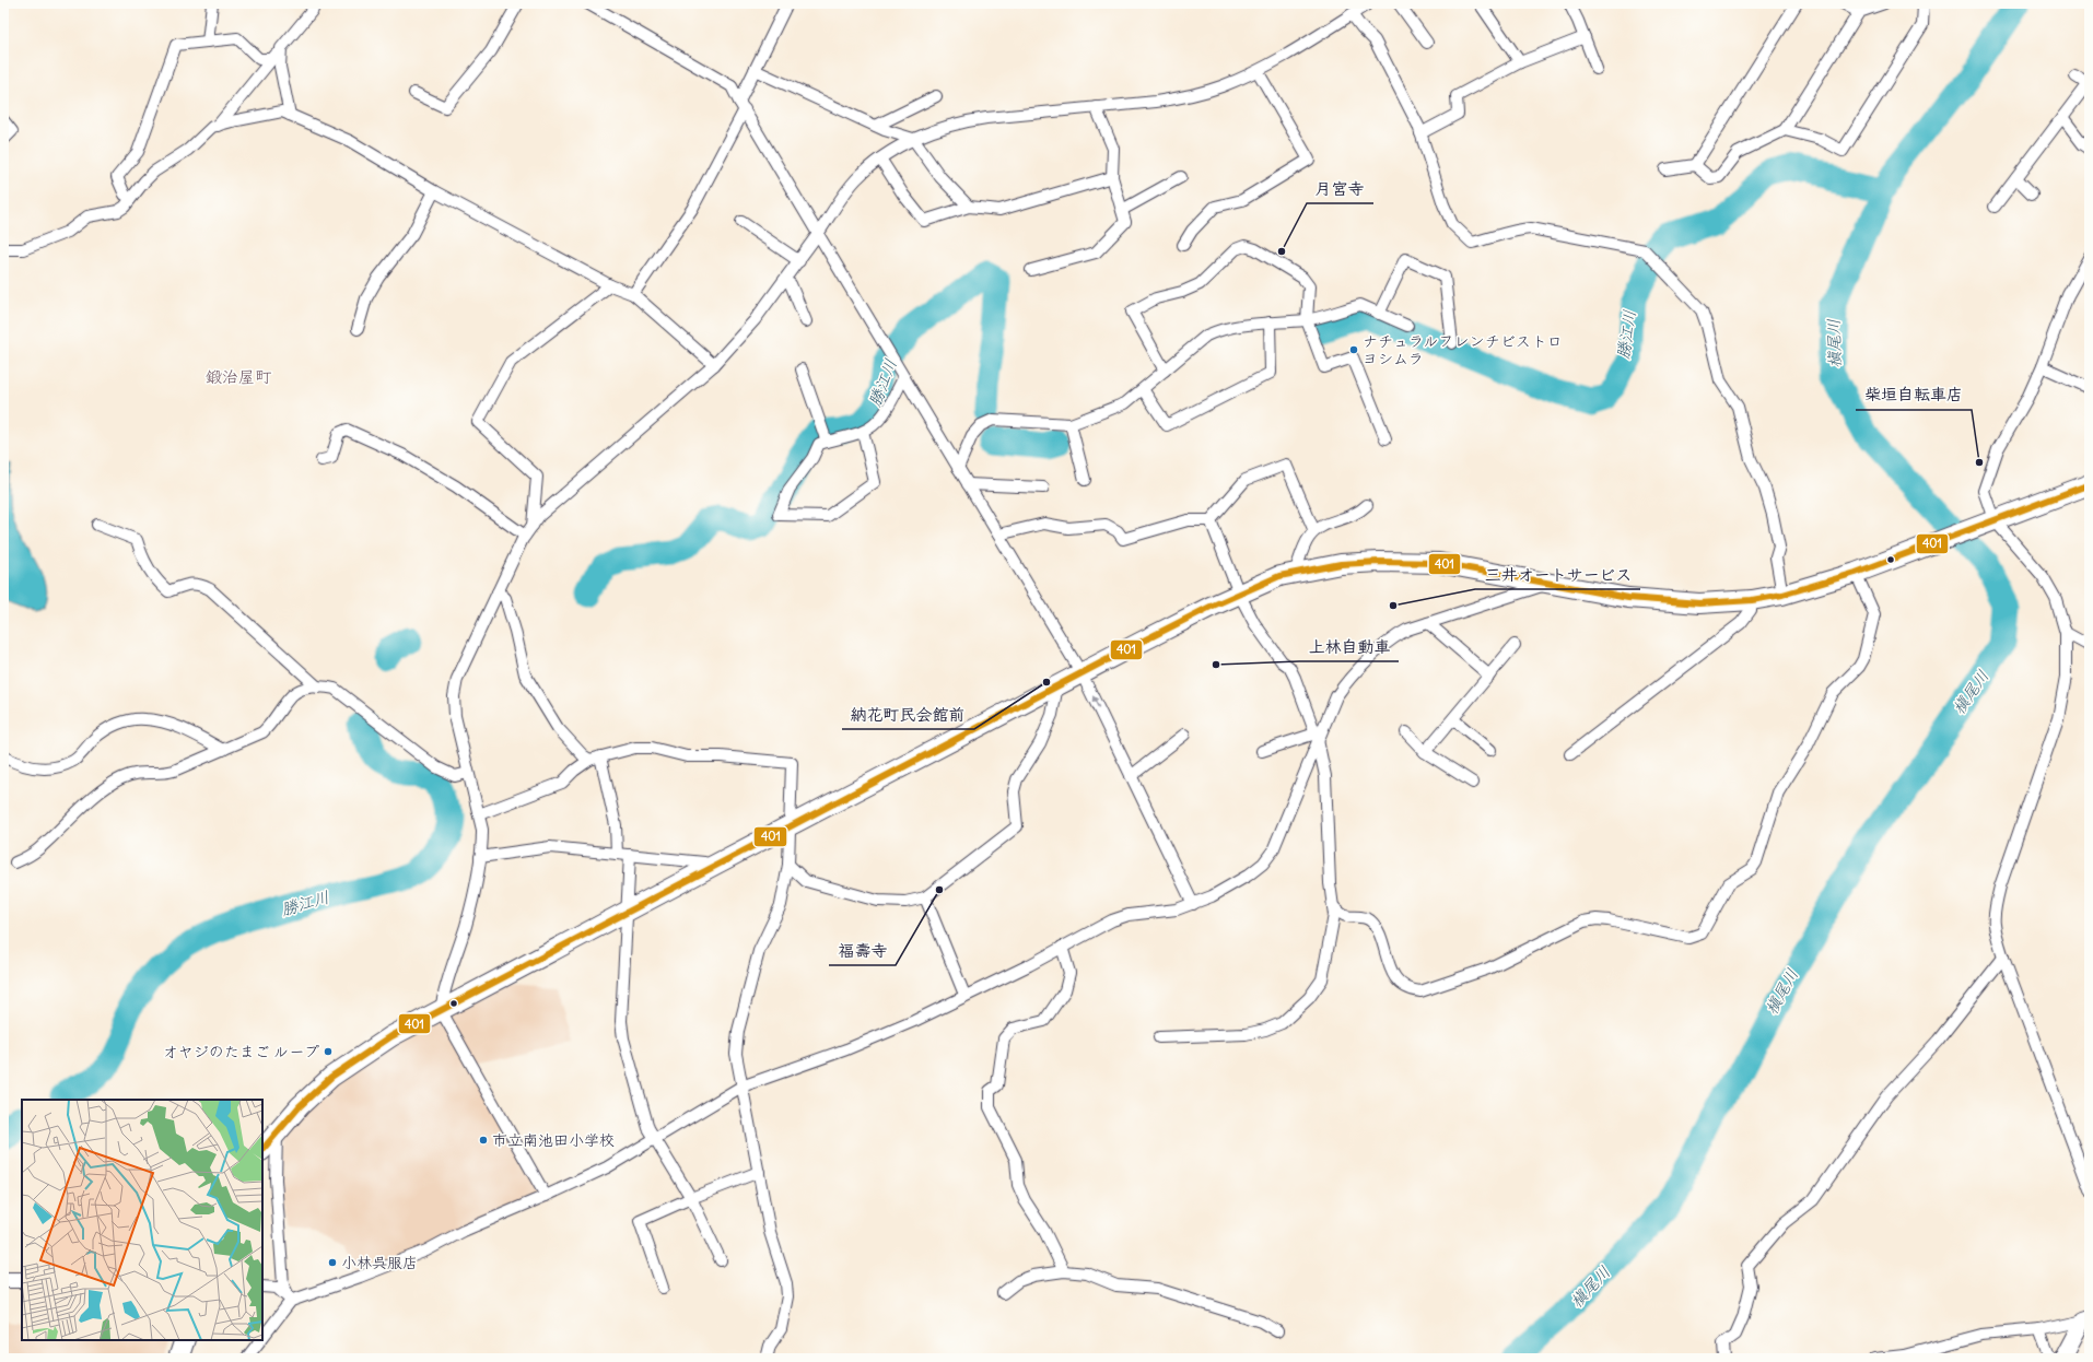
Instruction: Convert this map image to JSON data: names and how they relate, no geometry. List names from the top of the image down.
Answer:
{
  "districts": ["鍛治屋町"],
  "water": ["勝江川", "槇尾川"],
  "places": [
    "月宮寺",
    "ナチュラルフレンチビストロ ヨシムラ",
    "柴垣自転車店",
    "三井オートサービス",
    "上林自動車",
    "納花町民会館前",
    "福壽寺",
    "オヤジのたまご ループ",
    "市立南池田小学校",
    "小林呉服店"
  ],
  "lines": ["transit line 401"]
}
